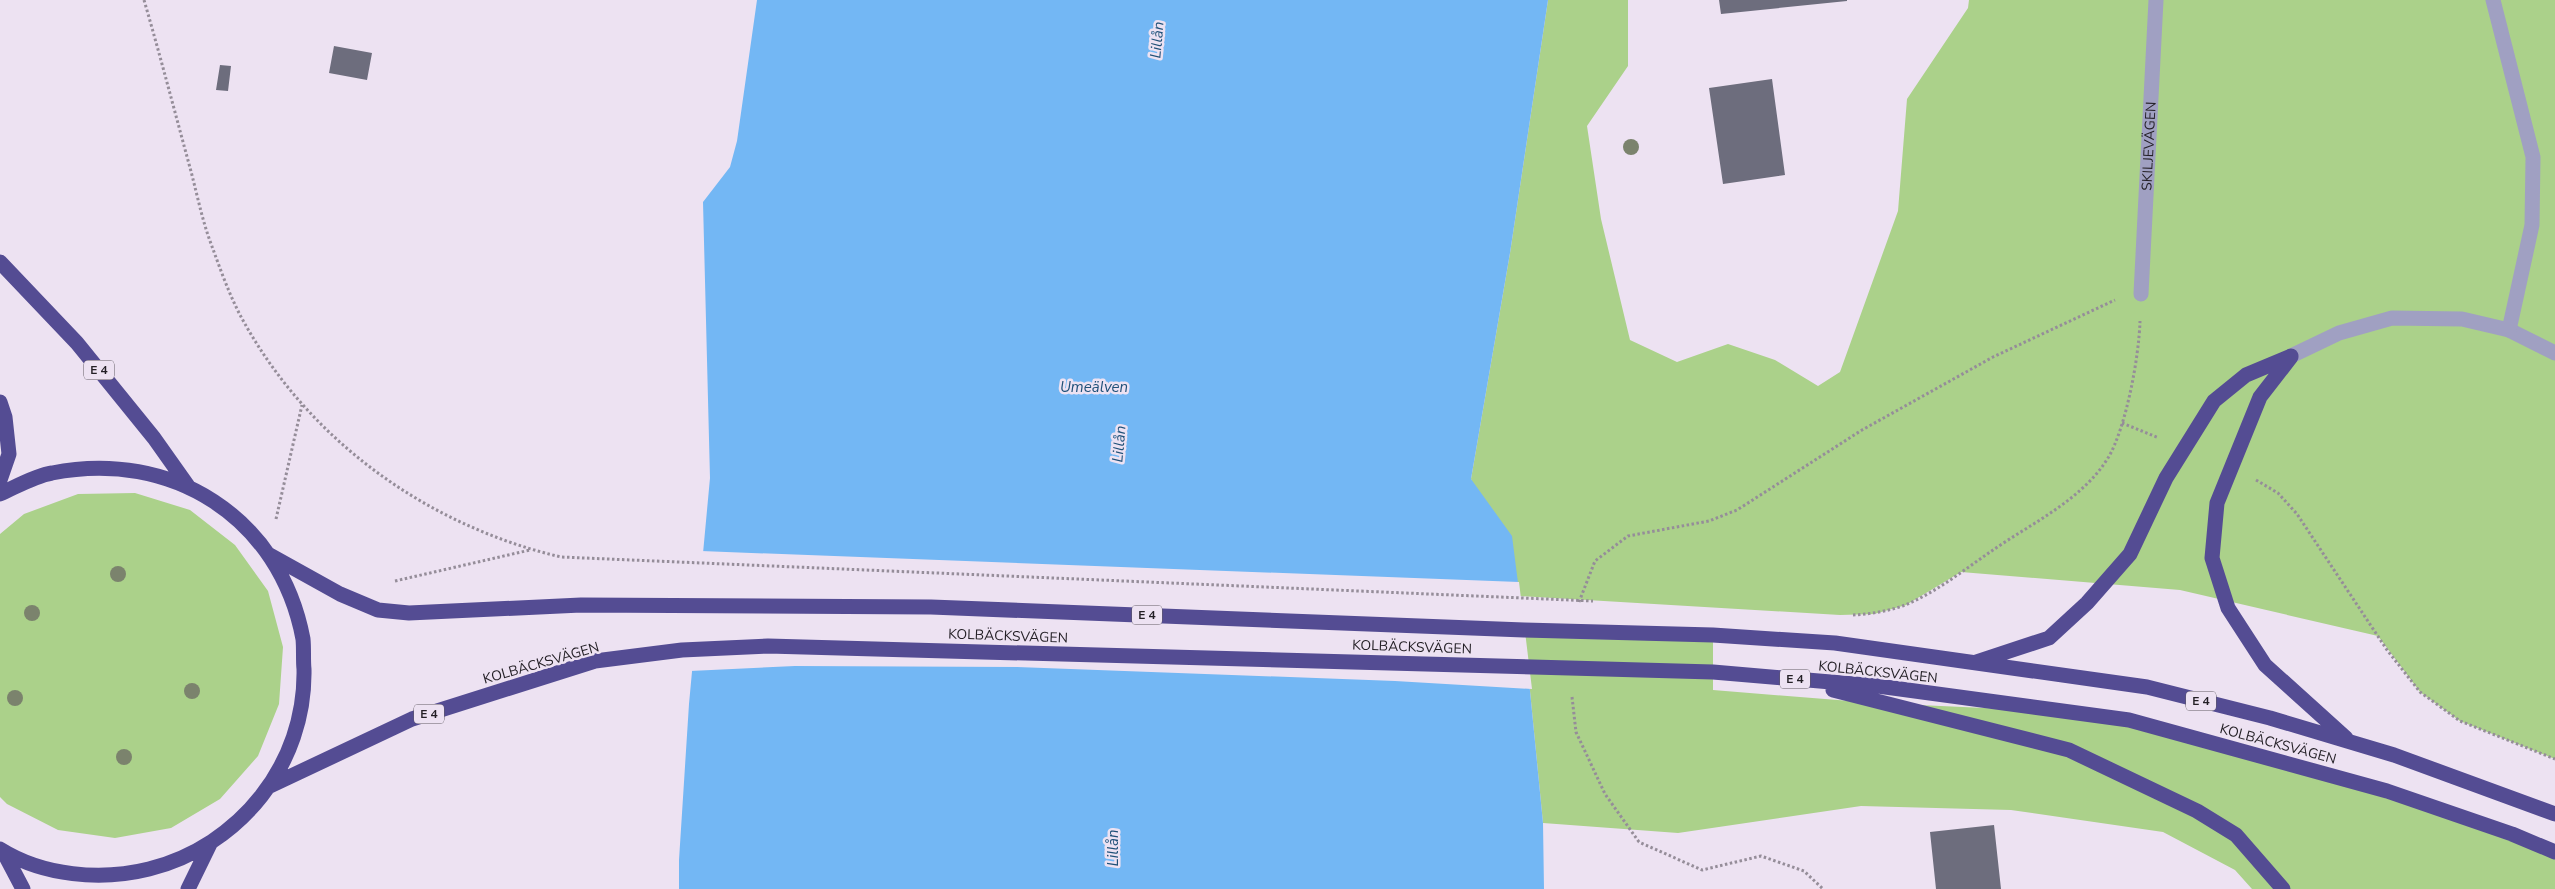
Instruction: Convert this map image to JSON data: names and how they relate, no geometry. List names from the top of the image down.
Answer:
{
  "streets": {
    "highway": ["E 4", "KOLBÄCKSVÄGEN"],
    "street": ["SKILJEVÄGEN"]
  },
  "crossings": [
    ["E 4", "KOLBÄCKSVÄGEN"]
  ],
  "water": ["Lillån", "Umeälven"]
}
